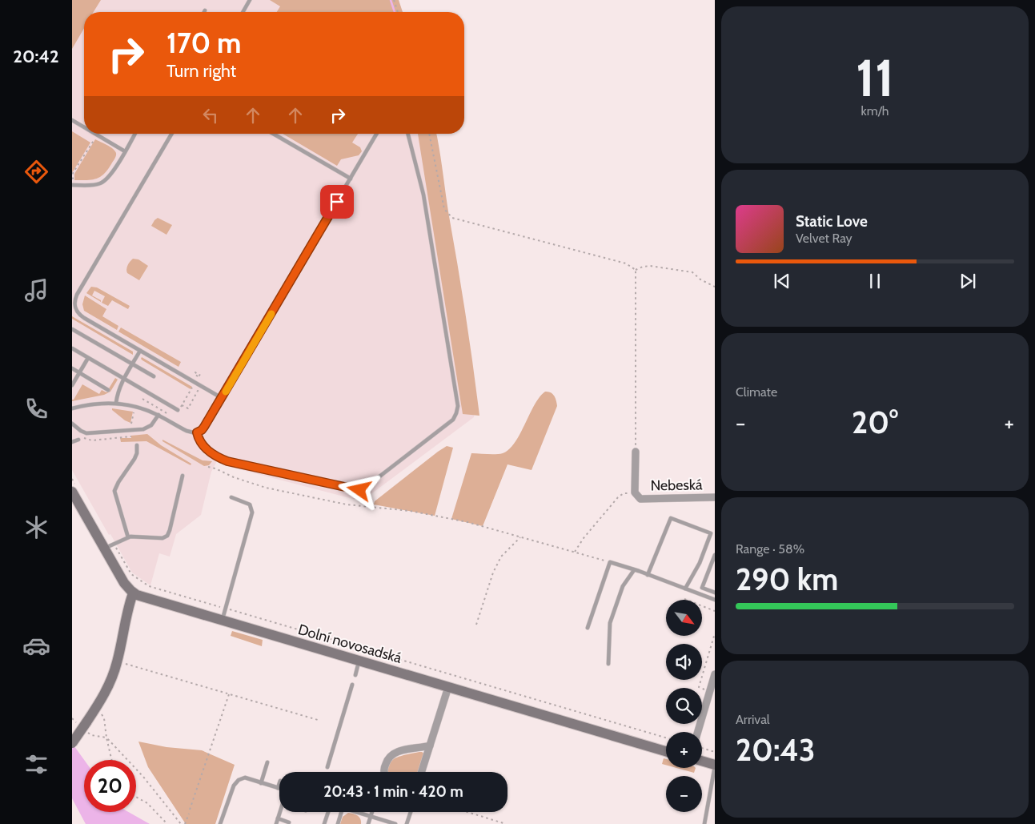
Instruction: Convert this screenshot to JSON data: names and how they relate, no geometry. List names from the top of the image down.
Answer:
{
  "streets": {
    "main road": ["Dolní novosadská"],
    "street": ["Nebeská"]
  },
  "north": "bottom right",
  "page": {
    "tabs": "20:42",
    "tile": [
      ["11", "km/h"],
      "Climate",
      ["Range · 58%", "290 km"],
      ["Arrival", "20:43"]
    ],
    "turn": ["170 m", "Turn right"],
    "song": ["Static Love", "Velvet Ray"],
    "heat": ["−", "20°", "+"],
    "map_buttons": ["+", "−"],
    "limit": "20",
    "trip": "20:43 · 1 min · 420 m"
  }
}
